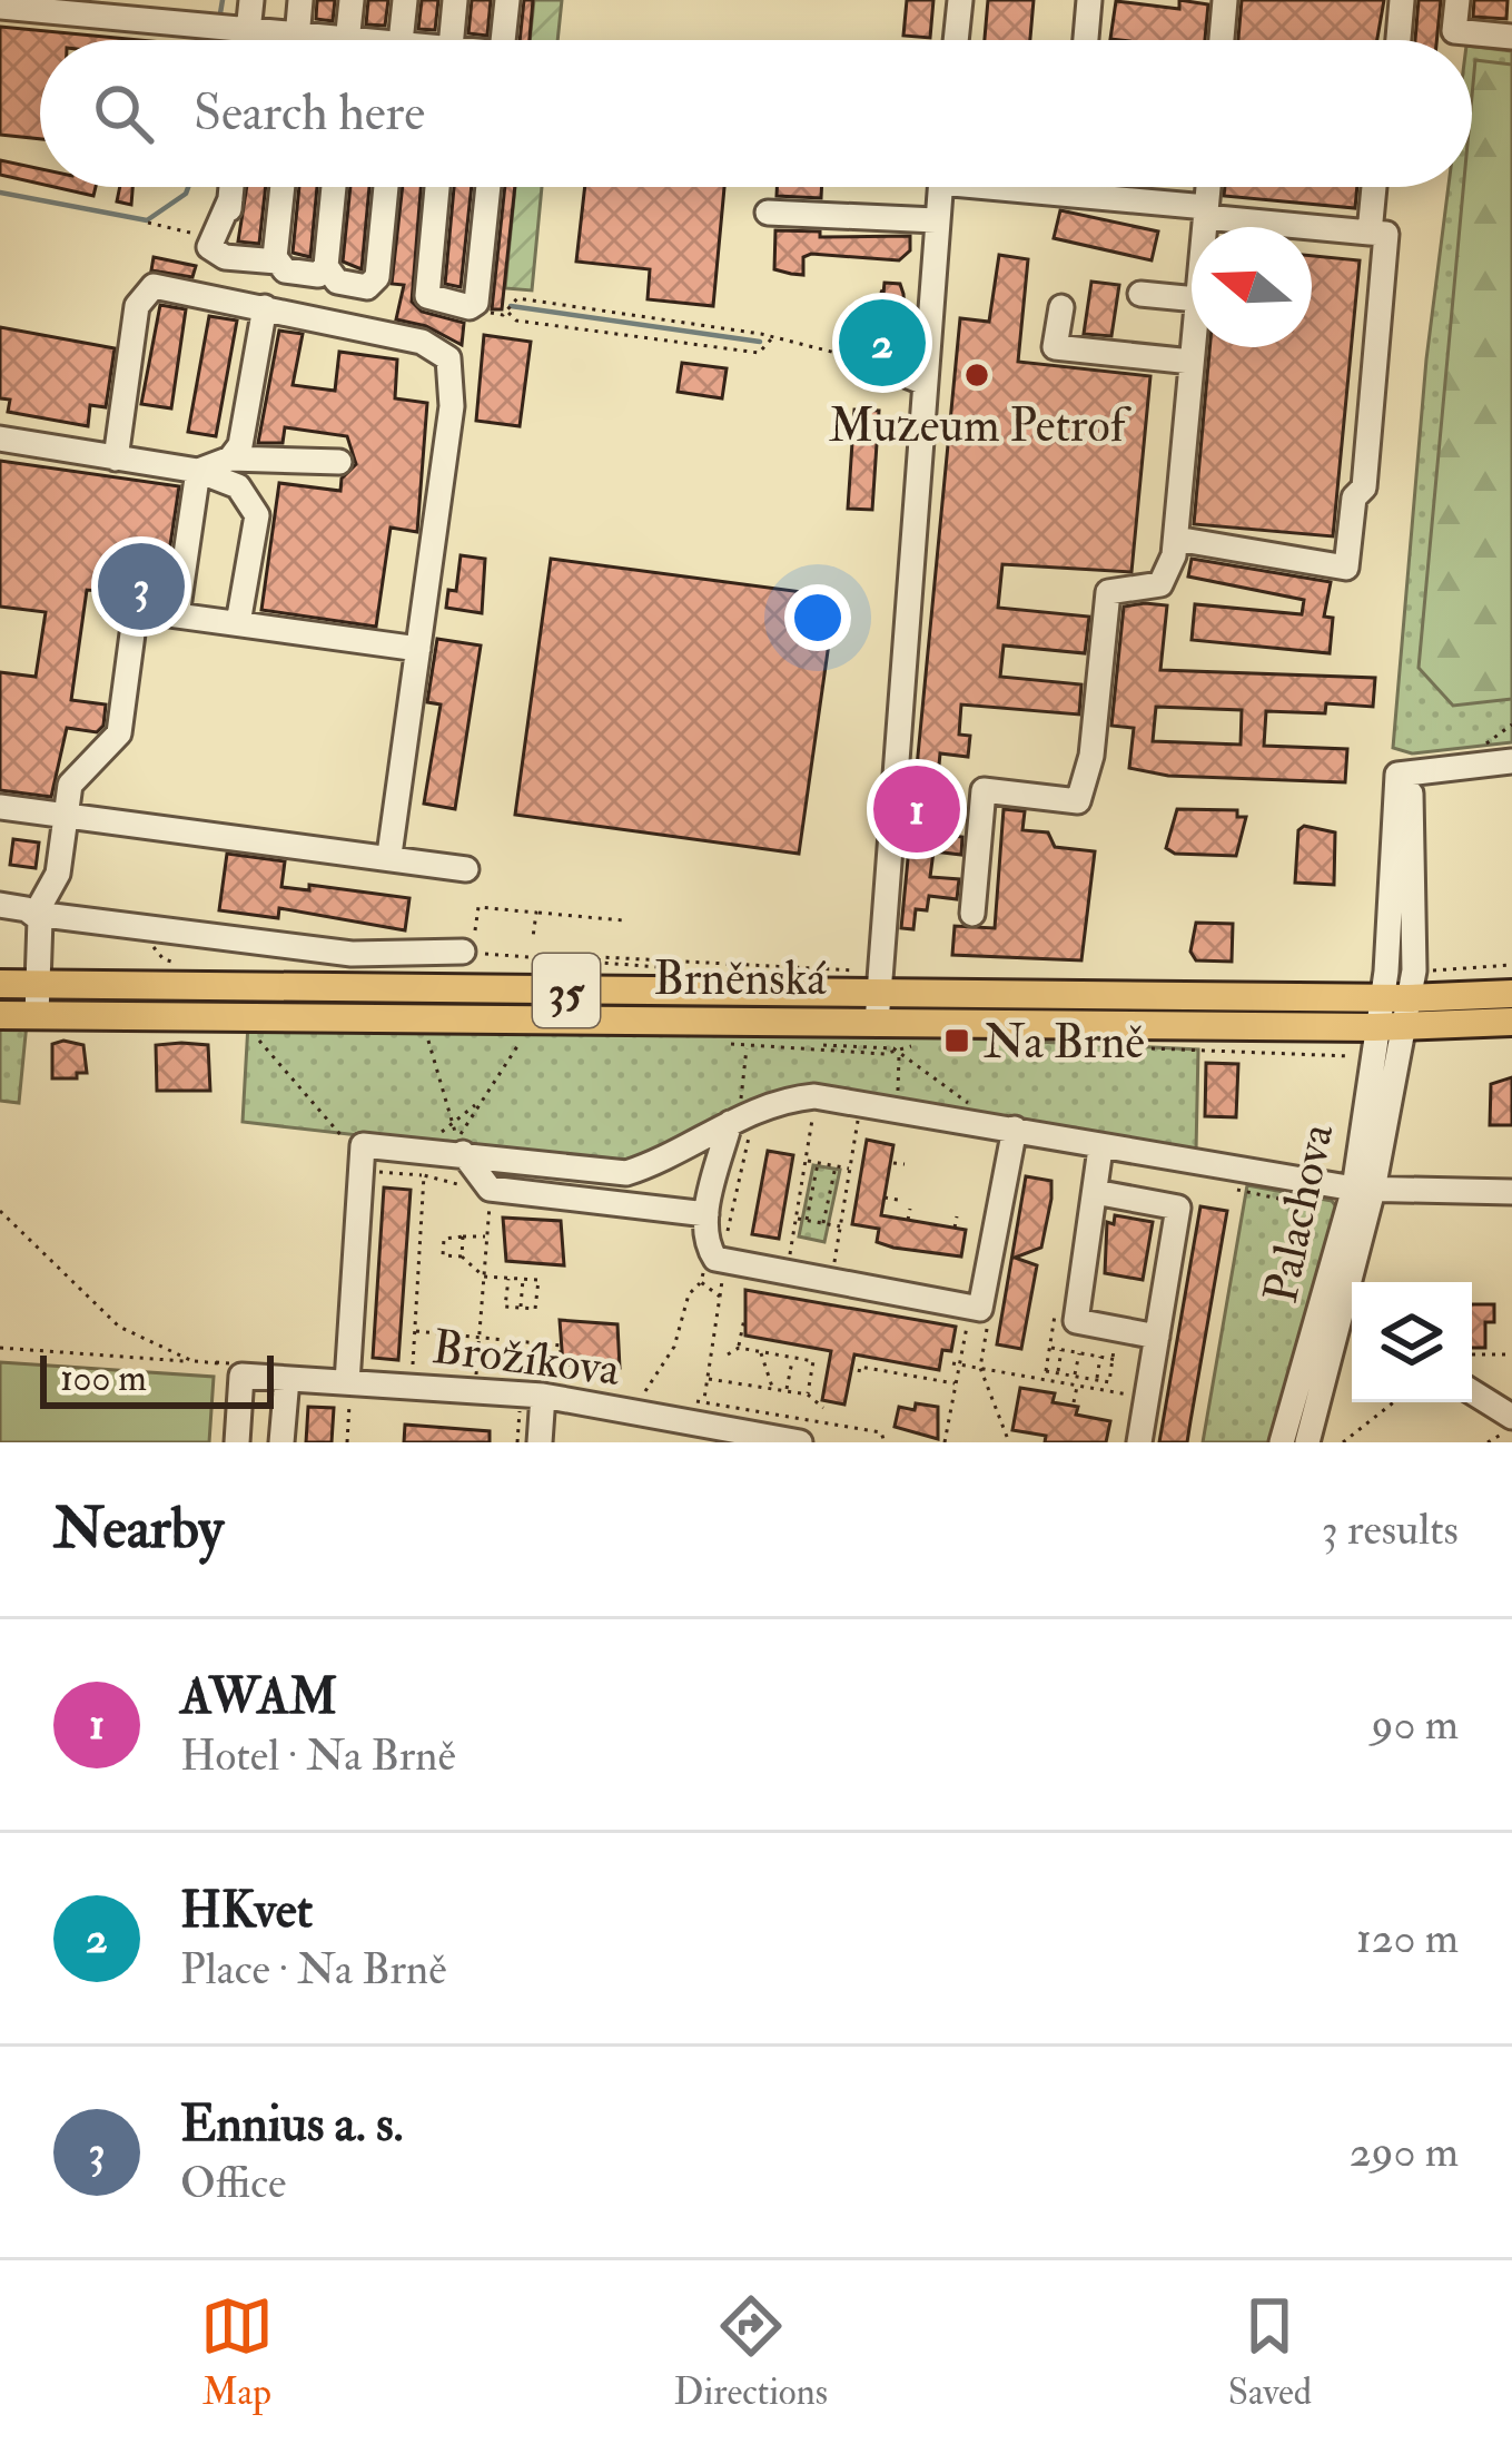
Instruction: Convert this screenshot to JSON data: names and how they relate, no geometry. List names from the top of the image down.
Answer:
{
  "streets": {
    "main road": ["Brněnská", "35"],
    "street": ["Palachova", "Brožíkova"]
  },
  "crossings": [
    ["Brněnská", "35"],
    ["Brněnská", "Palachova"],
    ["35", "Palachova"]
  ],
  "places": {
    "other": ["Muzeum Petrof"],
    "transit": ["Na Brně"]
  },
  "scale_bar": "100 m",
  "north": "left",
  "page": {
    "search": "Search here",
    "pins": ["2", "3", "1"],
    "scale": "100 m",
    "heading": ["Nearby", "3 results"],
    "list": [
      {
        "mark": "1",
        "name": "AWAM",
        "note": "Hotel · Na Brně",
        "value": "90 m"
      },
      {
        "mark": "2",
        "name": "HKvet",
        "note": "Place · Na Brně",
        "value": "120 m"
      },
      {
        "mark": "3",
        "name": "Ennius a. s.",
        "note": "Office",
        "value": "290 m"
      }
    ],
    "nav": ["Map", "Directions", "Saved"]
  }
}
